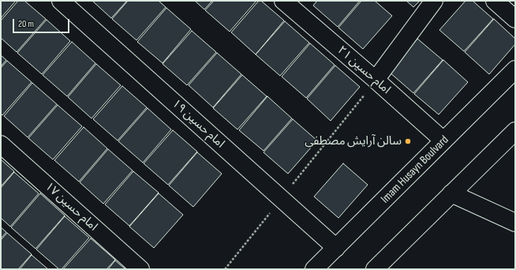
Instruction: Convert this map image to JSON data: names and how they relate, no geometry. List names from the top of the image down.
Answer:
{
  "streets": {
    "street": [
      "امام حسین ۲۱",
      "امام حسین ۱۹",
      "Imam Husayn Boulvard",
      "امام حسین ۱۷"
    ]
  },
  "crossings": [
    ["امام حسین ۲۱", "Imam Husayn Boulvard"],
    ["امام حسین ۱۹", "Imam Husayn Boulvard"]
  ],
  "places": ["سالن آرایش مصطفی"],
  "scale_bar": "20 m"
}
